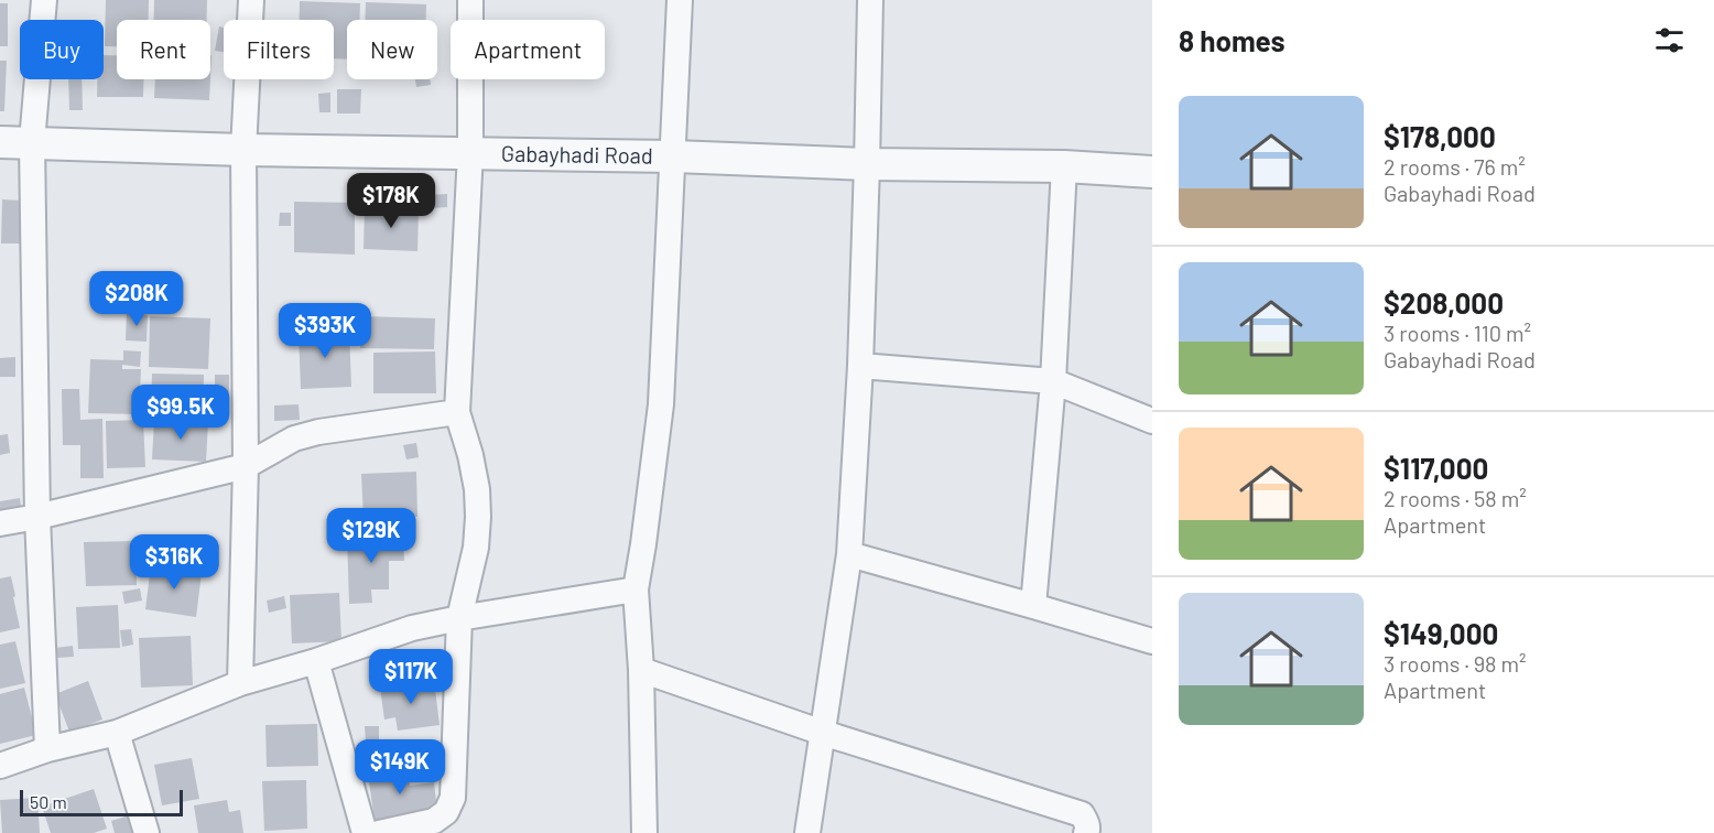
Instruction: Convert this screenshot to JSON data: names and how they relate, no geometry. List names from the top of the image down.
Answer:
{
  "streets": {
    "street": ["Gabayhadi Road"]
  },
  "scale_bar": "50 m",
  "page": {
    "heading": "8 homes",
    "chip": [
      "Buy",
      "Rent",
      "Filters",
      "New",
      "Apartment"
    ],
    "list": [
      {
        "name": "$178,000",
        "note": "2 rooms · 76 m² · Gabayhadi Road"
      },
      {
        "name": "$208,000",
        "note": "3 rooms · 110 m² · Gabayhadi Road"
      },
      {
        "name": "$117,000",
        "note": "2 rooms · 58 m² · Apartment"
      },
      {
        "name": "$149,000",
        "note": "3 rooms · 98 m² · Apartment"
      }
    ],
    "price": [
      "$178K",
      "$208K",
      "$393K",
      "$99.5K",
      "$129K",
      "$316K",
      "$117K",
      "$149K"
    ],
    "scale": "50 m"
  }
}
